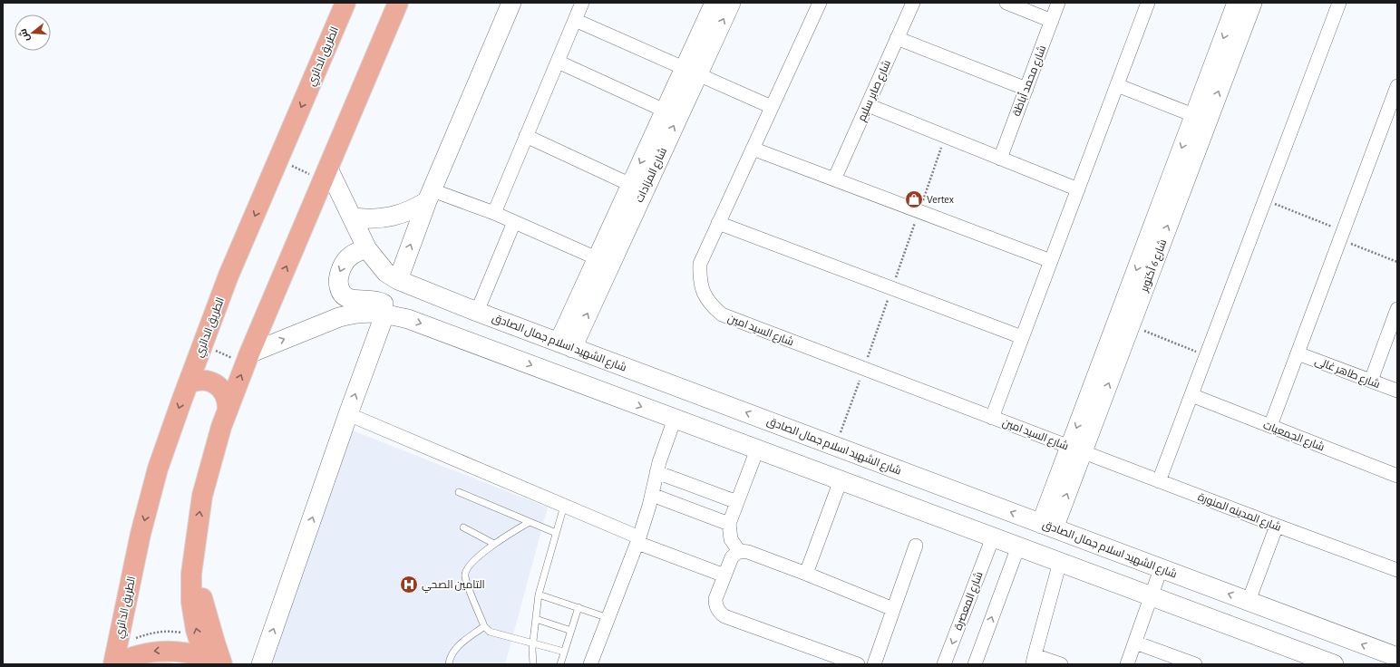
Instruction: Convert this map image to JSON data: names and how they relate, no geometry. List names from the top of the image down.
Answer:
{
  "streets": {
    "main road": ["الطريق الدائري"],
    "street": [
      "شارع محمد أباظة",
      "شارع صابر سليم",
      "شارع المزادات",
      "شارع 6 أكتوبر",
      "شارع السيد امين",
      "شارع الشهيد اسلام جمال الصادق",
      "شارع طاهر غالى",
      "شارع الجمعيات",
      "شارع المدينه المنورة",
      "شارع المعصرة"
    ]
  },
  "crossings": [
    ["شارع المزادات", "شارع الشهيد اسلام جمال الصادق"],
    ["شارع 6 أكتوبر", "شارع السيد امين"],
    ["شارع 6 أكتوبر", "شارع الشهيد اسلام جمال الصادق"],
    ["شارع 6 أكتوبر", "شارع المدينه المنورة"],
    ["شارع السيد امين", "شارع المدينه المنورة"]
  ],
  "places": {
    "shop": ["Vertex"],
    "hospital": ["التامين الصحي"]
  },
  "north": "left"
}
